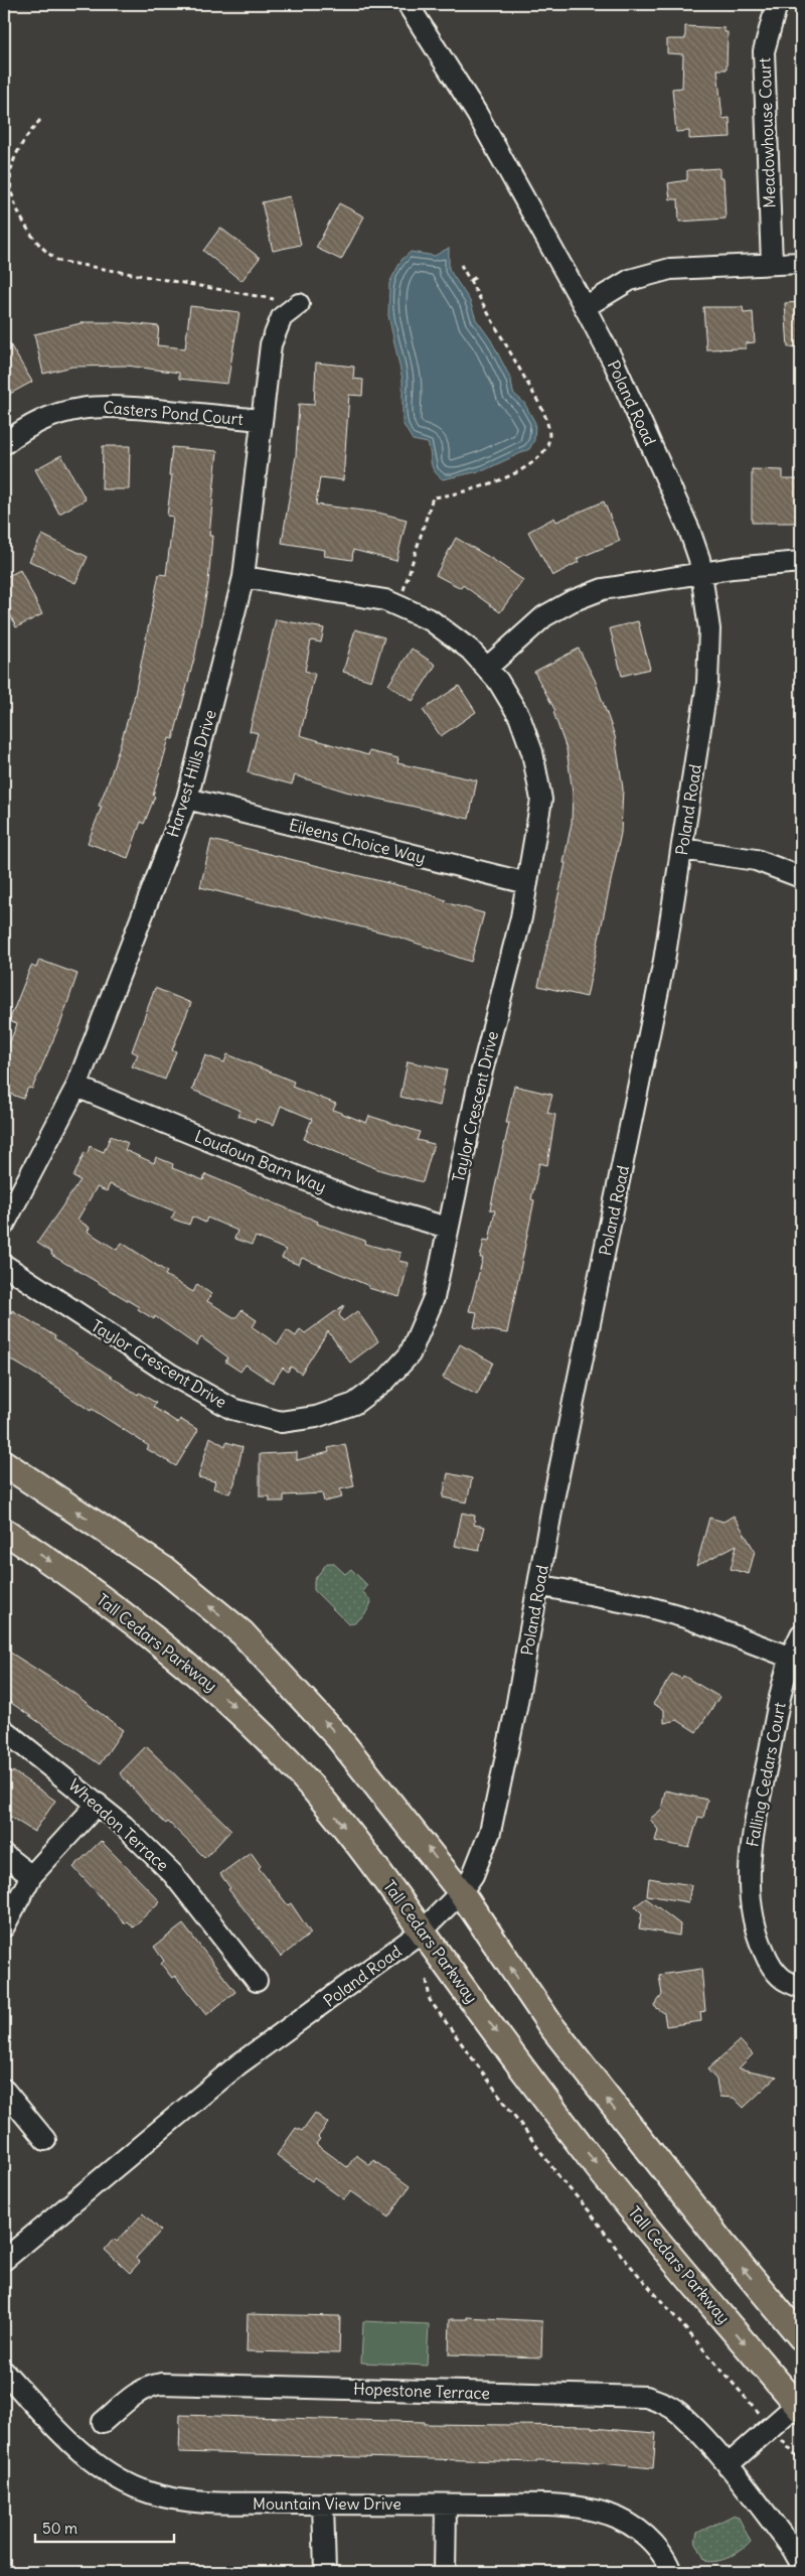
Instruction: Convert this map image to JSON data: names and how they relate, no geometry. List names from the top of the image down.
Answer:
{
  "streets": {
    "main road": ["Tall Cedars Parkway"],
    "street": [
      "Meadowhouse Court",
      "Poland Road",
      "Casters Pond Court",
      "Harvest Hills Drive",
      "Eileens Choice Way",
      "Taylor Crescent Drive",
      "Loudoun Barn Way",
      "Falling Cedars Court",
      "Wheadon Terrace",
      "Hopestone Terrace",
      "Mountain View Drive"
    ]
  },
  "crossings": [
    ["Poland Road", "Tall Cedars Parkway"],
    ["Casters Pond Court", "Harvest Hills Drive"],
    ["Harvest Hills Drive", "Eileens Choice Way"],
    ["Harvest Hills Drive", "Taylor Crescent Drive"],
    ["Harvest Hills Drive", "Loudoun Barn Way"],
    ["Eileens Choice Way", "Taylor Crescent Drive"],
    ["Taylor Crescent Drive", "Loudoun Barn Way"]
  ],
  "scale_bar": "50 m"
}
